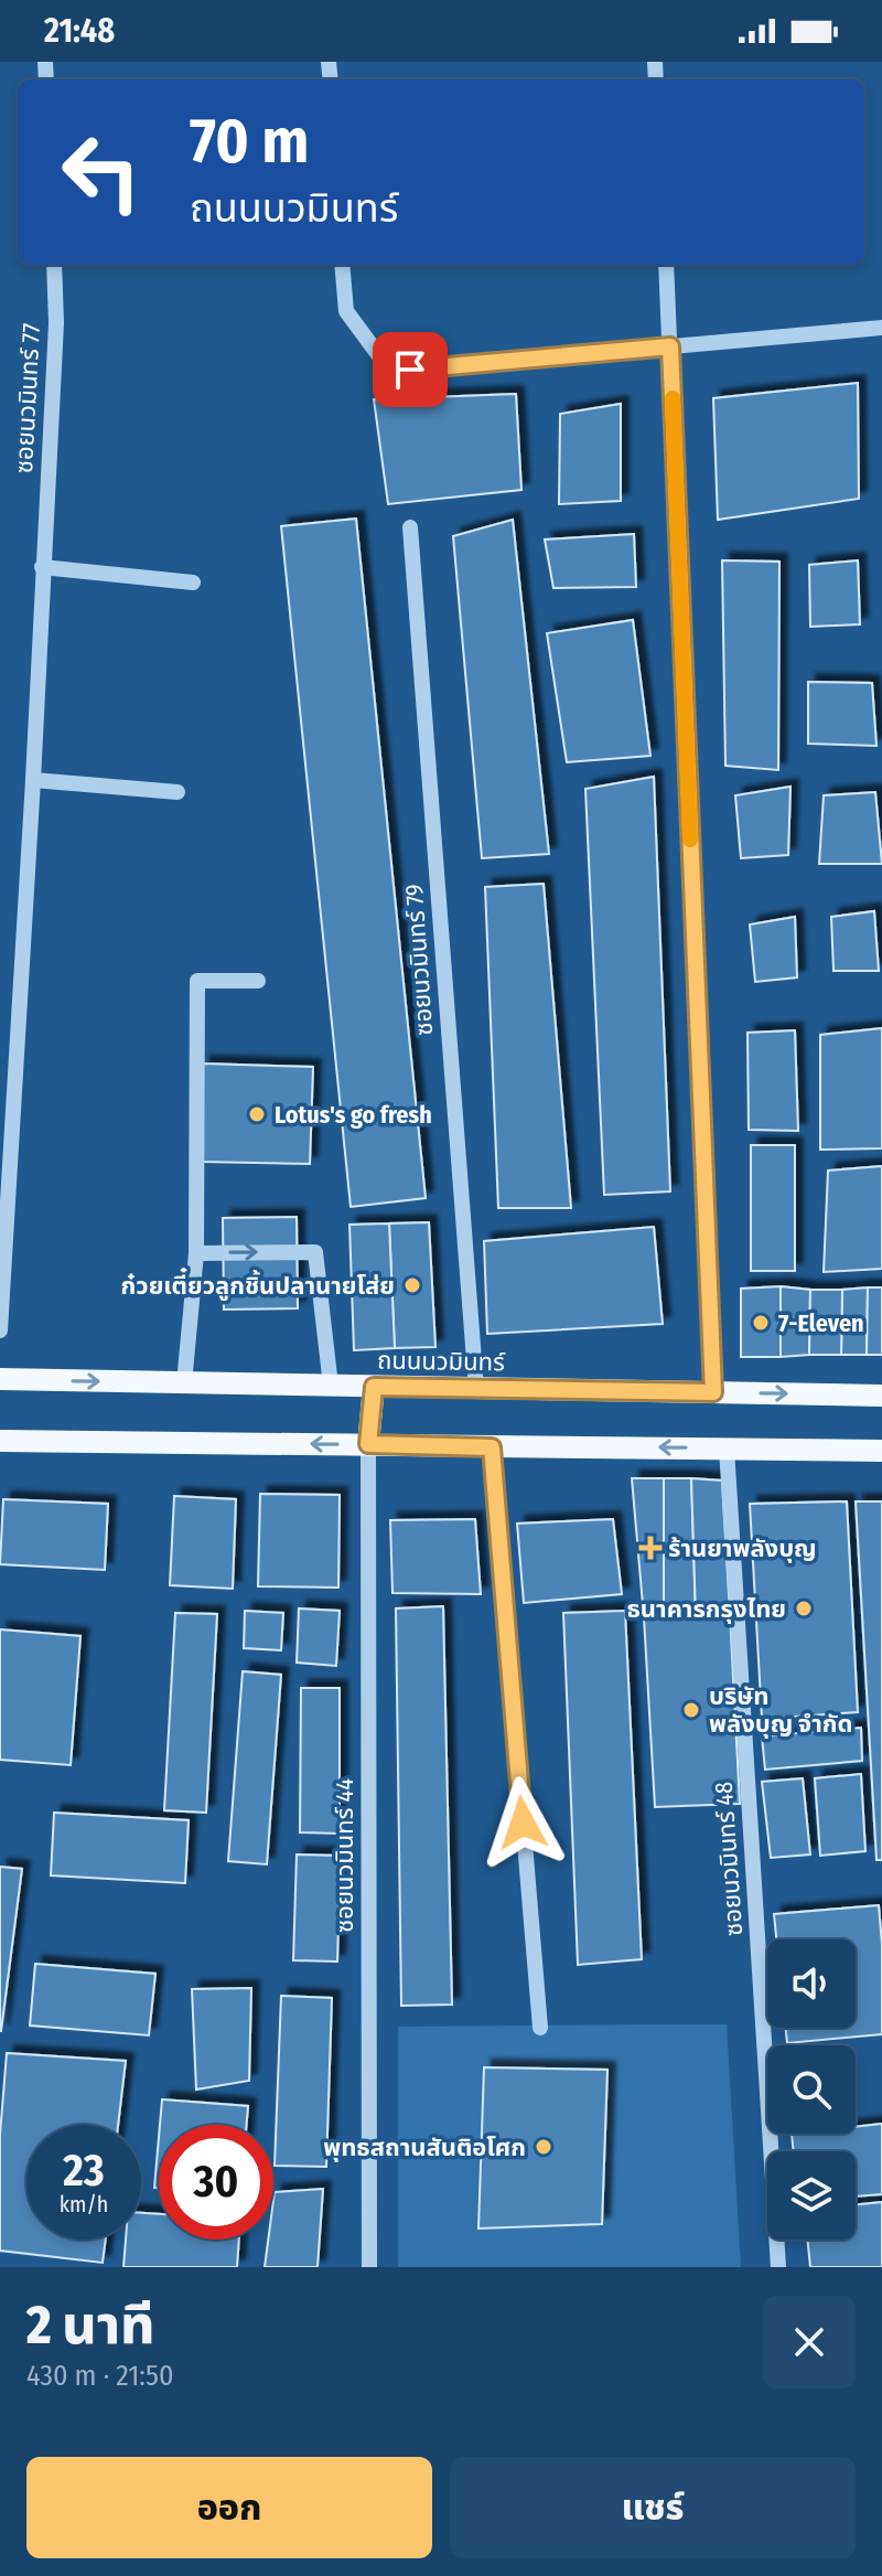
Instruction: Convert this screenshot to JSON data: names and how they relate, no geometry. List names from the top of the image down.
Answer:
{
  "streets": {
    "main road": ["ถนนนวมินทร์"],
    "street": [
      "ซอยนวมินทร์ 77",
      "ซอยนวมินทร์ 79",
      "ซอยนวมินทร์ 44",
      "ซอยนวมินทร์ 48"
    ]
  },
  "crossings": [
    ["ซอยนวมินทร์ 79", "ถนนนวมินทร์"]
  ],
  "places": {
    "other": [
      "Lotus's go fresh",
      "ก๋วยเตี๋ยวลูกชิ้นปลานายโส่ย",
      "7-Eleven",
      "ธนาคารกรุงไทย",
      "บริษัท พลังบุญ จำกัด",
      "พุทธสถานสันติอโศก"
    ],
    "health": ["ร้านยาพลังบุญ"]
  },
  "page": {
    "status": "21:48",
    "turn": ["70 m", "ถนนนวมินทร์"],
    "speed": "23 km/h",
    "limit": "30",
    "heading": ["2 นาที", "430 m · 21:50"],
    "buttons": ["ออก", "แชร์"]
  }
}
